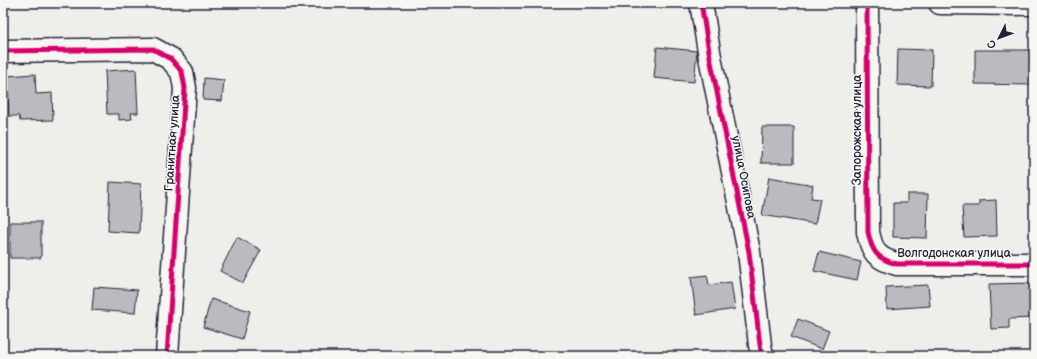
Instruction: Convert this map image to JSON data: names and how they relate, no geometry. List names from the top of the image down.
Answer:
{
  "streets": {
    "street": [
      "Запорожская улица",
      "Гранитная улица",
      "улица Осипова",
      "Волгодонская улица"
    ]
  },
  "crossings": [
    ["Запорожская улица", "Волгодонская улица"]
  ],
  "north": "bottom left"
}
